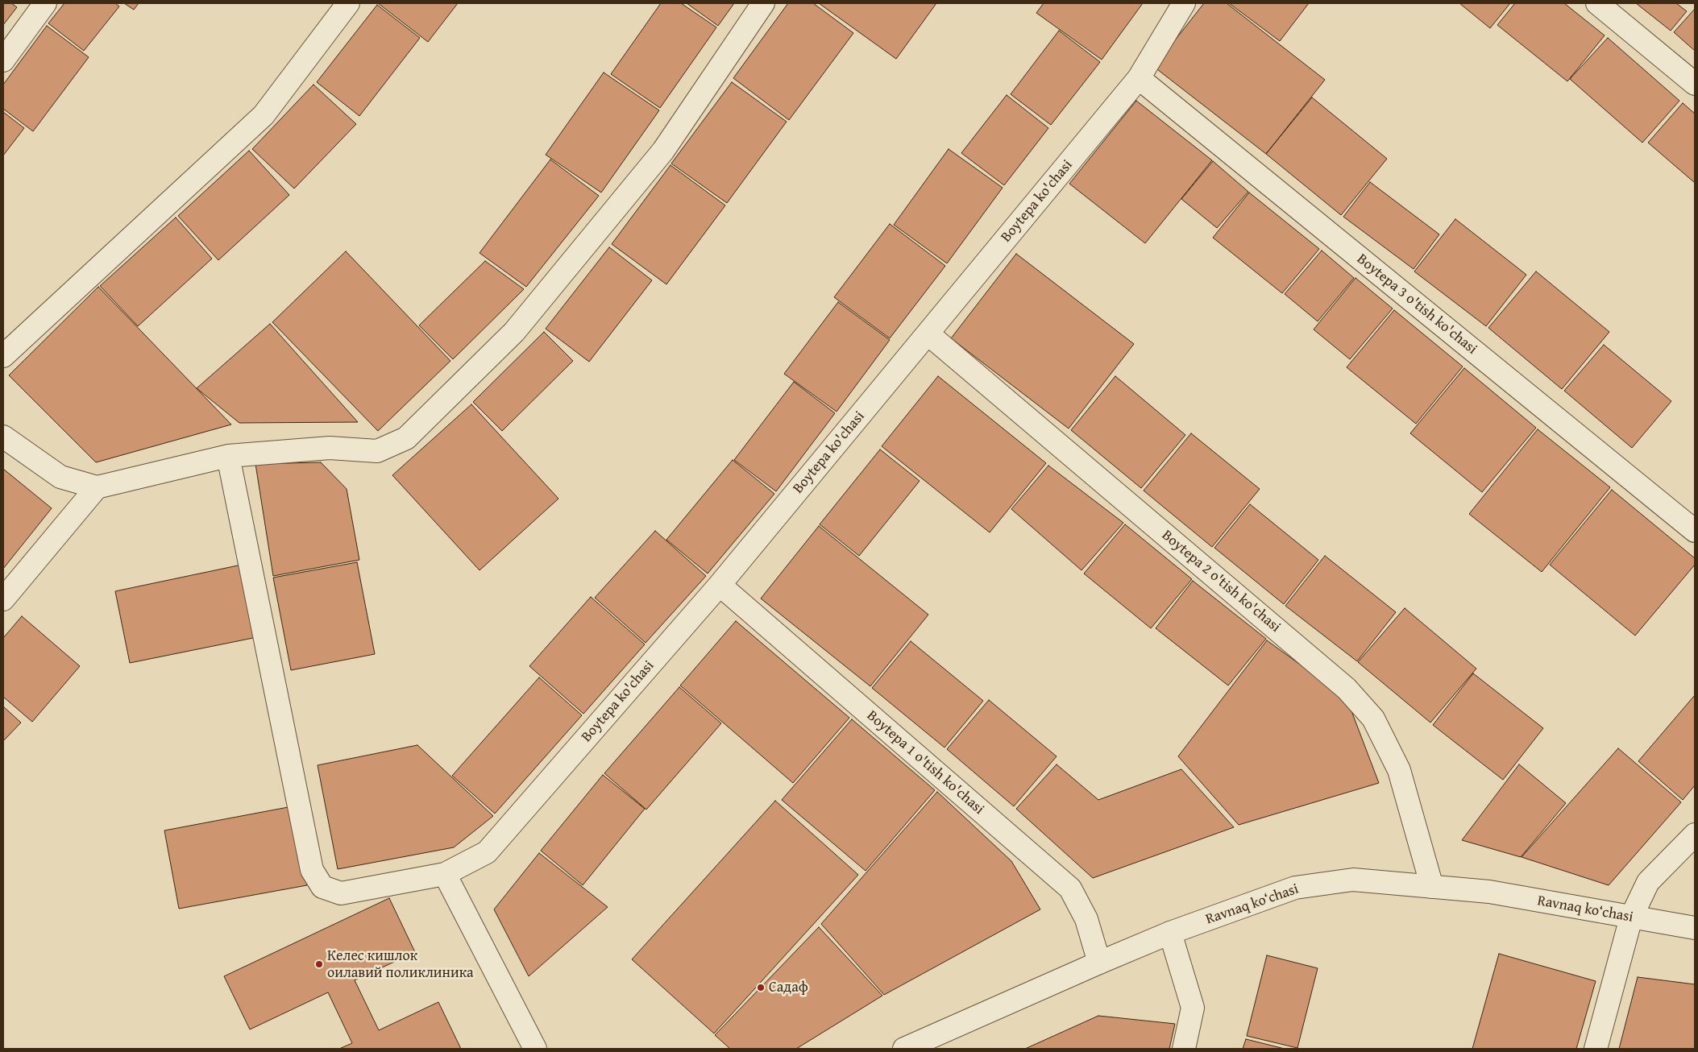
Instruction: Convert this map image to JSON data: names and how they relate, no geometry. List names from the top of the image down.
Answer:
{
  "streets": {
    "street": [
      "Boytepa ko'chasi",
      "Boytepa 3 o'tish ko'chasi",
      "Boytepa 2 o'tish ko'chasi",
      "Boytepa 1 o'tish ko'chasi",
      "Ravnaq ko‘chasi"
    ]
  },
  "crossings": [
    ["Boytepa ko'chasi", "Boytepa 3 o'tish ko'chasi"],
    ["Boytepa ko'chasi", "Boytepa 2 o'tish ko'chasi"],
    ["Boytepa ko'chasi", "Boytepa 1 o'tish ko'chasi"],
    ["Boytepa 2 o'tish ko'chasi", "Ravnaq ko‘chasi"],
    ["Boytepa 1 o'tish ko'chasi", "Ravnaq ko‘chasi"]
  ],
  "places": ["Келес кишлок оилавий поликлиника", "Садаф"]
}
